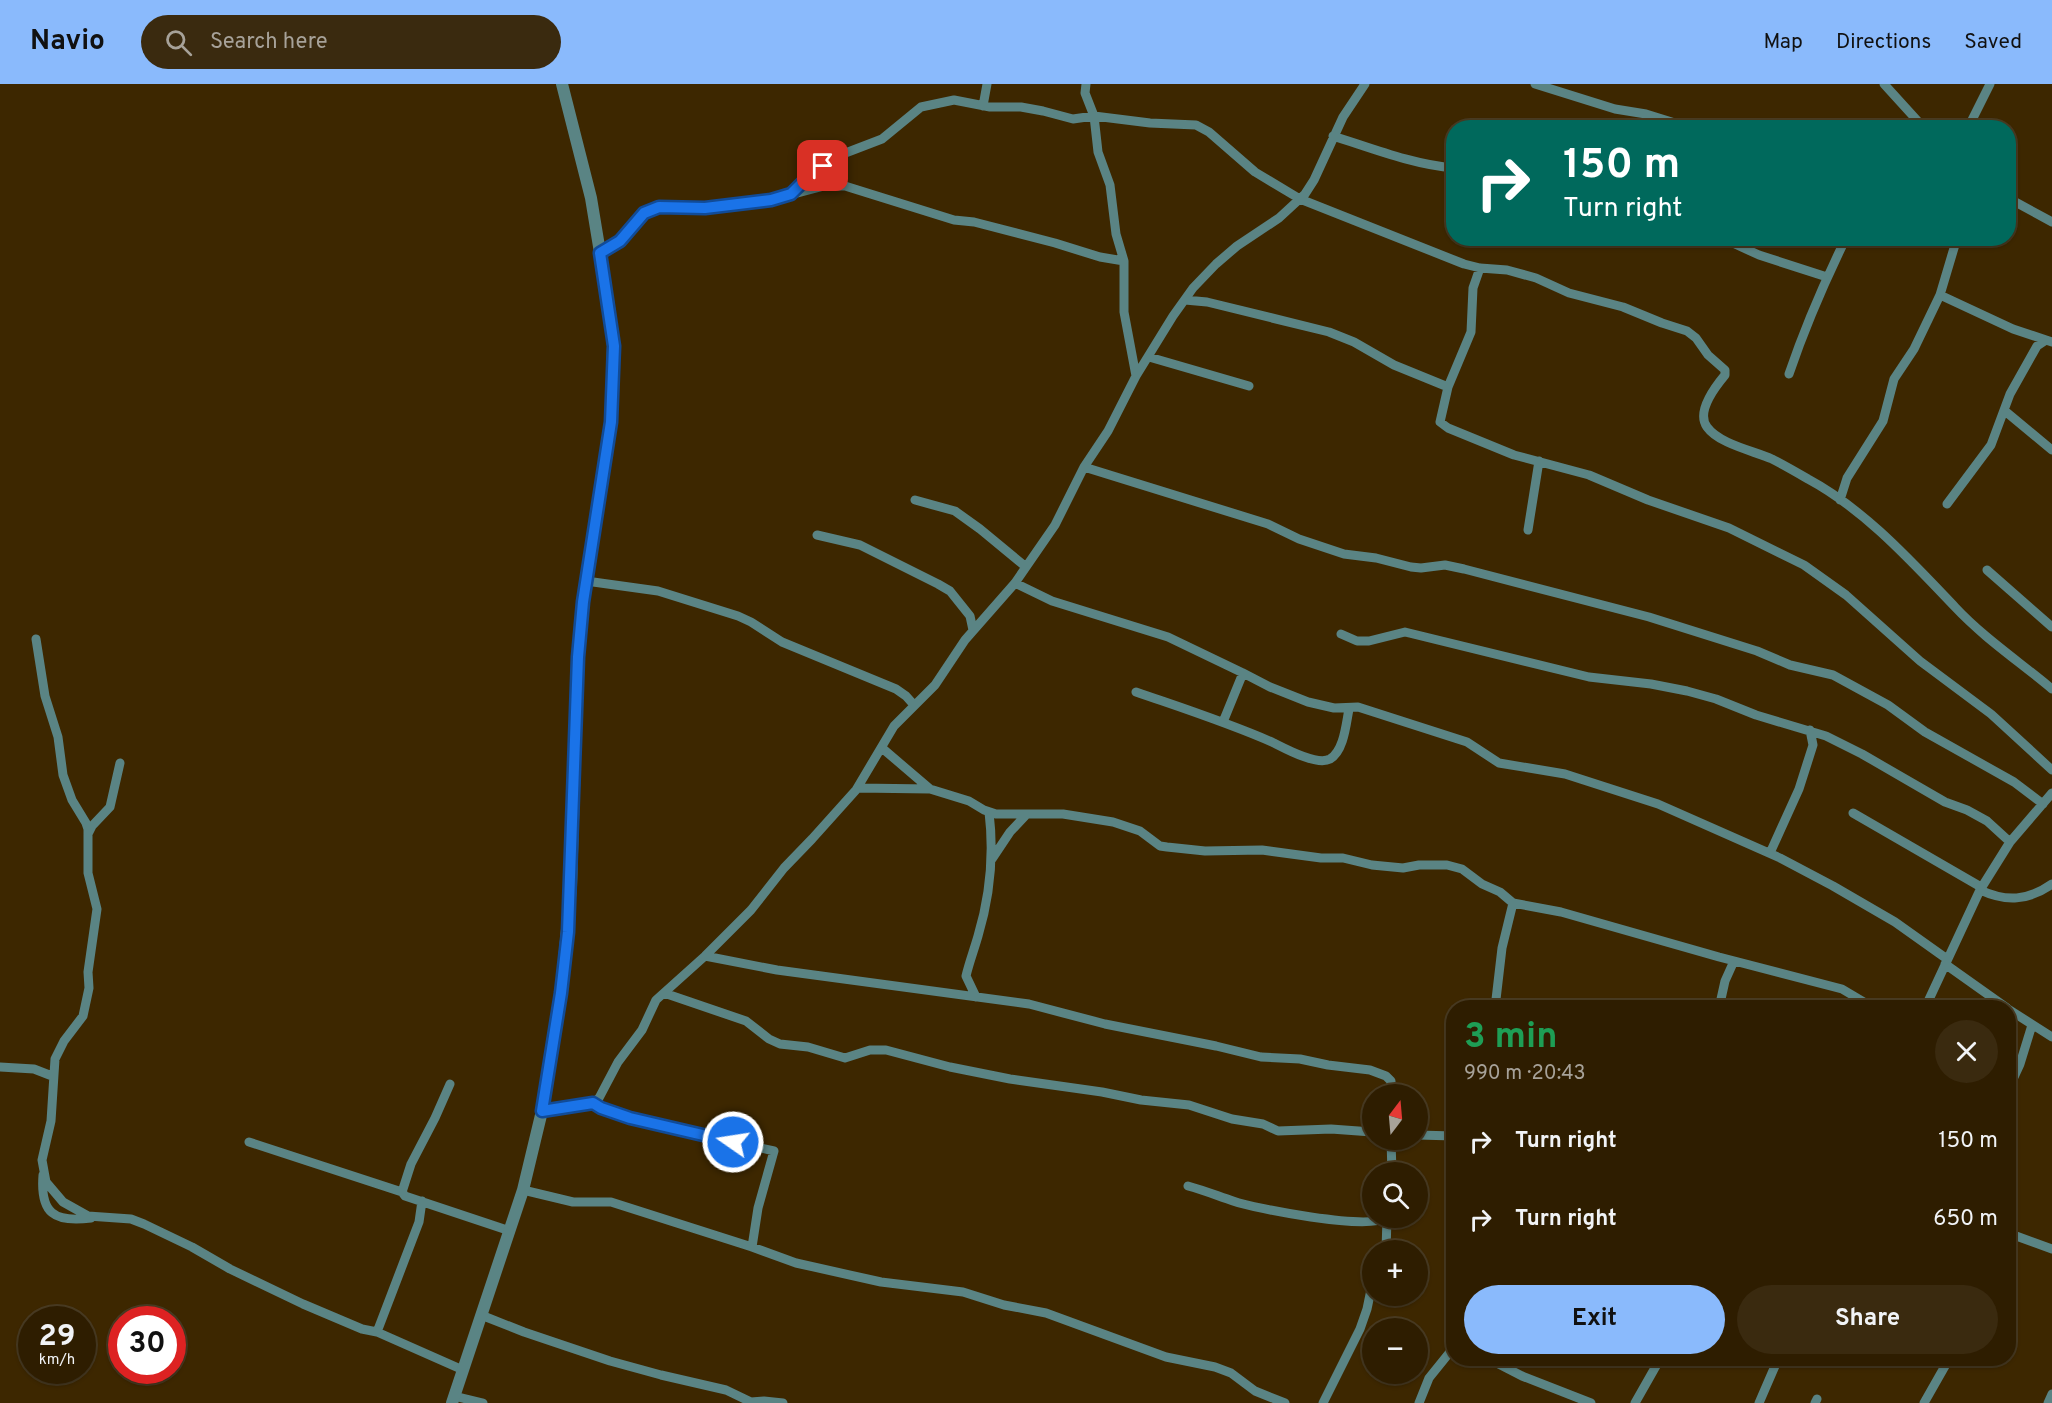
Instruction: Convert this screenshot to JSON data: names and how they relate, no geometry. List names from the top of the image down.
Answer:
{
  "north": "top",
  "page": {
    "header": "Navio",
    "search": "Search here",
    "nav": ["Map", "Directions", "Saved"],
    "turn": ["150 m", "Turn right"],
    "heading": ["3 min", "990 m · 20:43"],
    "map_buttons": ["+", "−"],
    "list": [
      {
        "name": "Turn right",
        "value": "150 m"
      },
      {
        "name": "Turn right",
        "value": "650 m"
      }
    ],
    "buttons": ["Exit", "Share"],
    "speed": "29 km/h",
    "limit": "30"
  }
}
